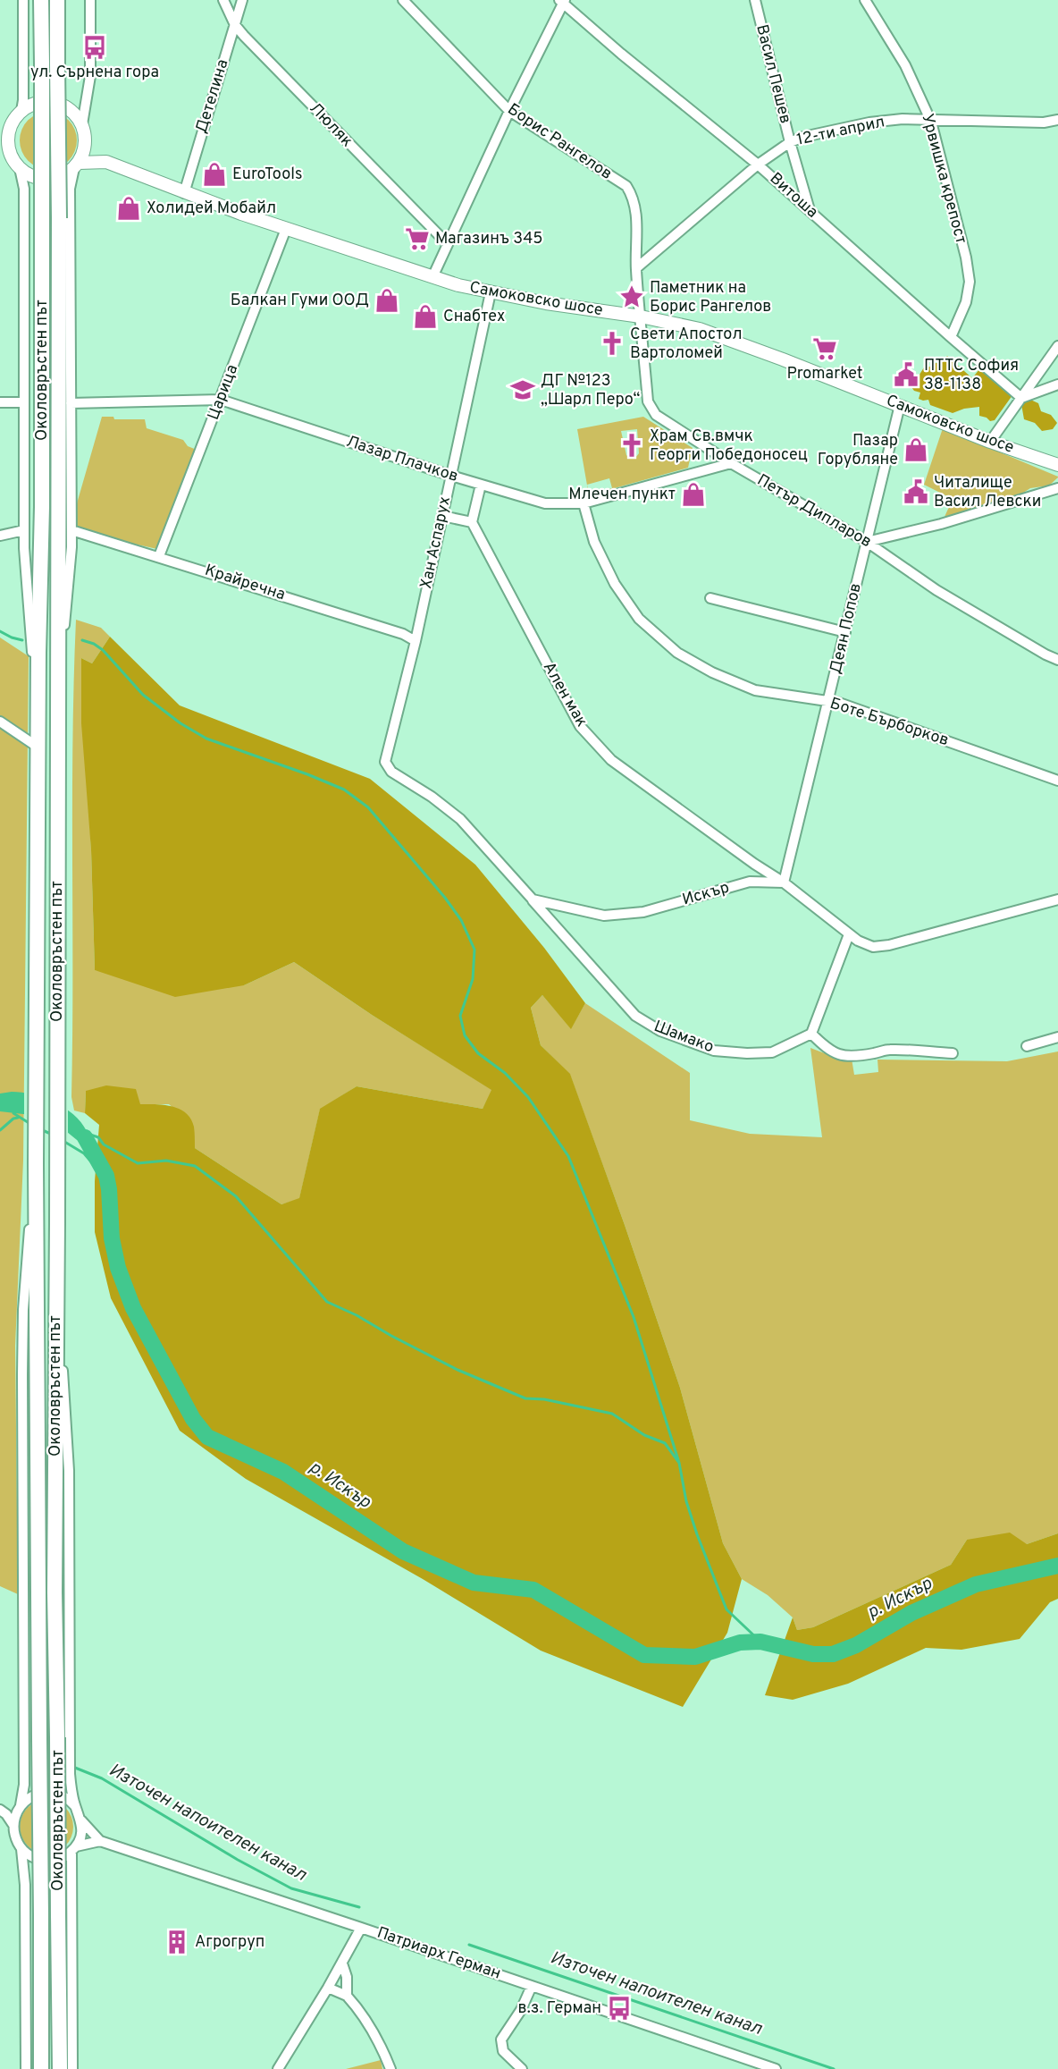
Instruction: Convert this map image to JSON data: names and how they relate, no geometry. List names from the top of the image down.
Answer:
{
  "streets": {
    "highway": ["Околовръстен път"],
    "main road": ["Самоковско шосе"],
    "street": [
      "Васил Пешев",
      "Детелина",
      "Люляк",
      "12-ти април",
      "Борис Рангелов",
      "Урвишка крепост",
      "Витоша",
      "Царица",
      "Лазар Плачков",
      "Петър Дипларов",
      "Хан Аспарух",
      "Крайречна",
      "Деян Попов",
      "Ален мак",
      "Боте Бърборков",
      "Искър",
      "Шамако",
      "Патриарх Герман"
    ]
  },
  "crossings": [
    ["Васил Пешев", "12-ти април"],
    ["Васил Пешев", "Витоша"],
    ["Детелина", "Люляк"],
    ["Детелина", "Самоковско шосе"],
    ["12-ти април", "Борис Рангелов"],
    ["12-ти април", "Урвишка крепост"],
    ["12-ти април", "Витоша"],
    ["Борис Рангелов", "Самоковско шосе"],
    ["Борис Рангелов", "Петър Дипларов"],
    ["Урвишка крепост", "Витоша"],
    ["Самоковско шосе", "Околовръстен път"],
    ["Самоковско шосе", "Царица"],
    ["Самоковско шосе", "Петър Дипларов"],
    ["Самоковско шосе", "Хан Аспарух"],
    ["Самоковско шосе", "Деян Попов"],
    ["Околовръстен път", "Лазар Плачков"],
    ["Околовръстен път", "Крайречна"],
    ["Царица", "Лазар Плачков"],
    ["Царица", "Крайречна"],
    ["Лазар Плачков", "Петър Дипларов"],
    ["Лазар Плачков", "Хан Аспарух"],
    ["Лазар Плачков", "Боте Бърборков"],
    ["Петър Дипларов", "Деян Попов"],
    ["Хан Аспарух", "Крайречна"],
    ["Хан Аспарух", "Искър"],
    ["Хан Аспарух", "Шамако"],
    ["Деян Попов", "Ален мак"],
    ["Деян Попов", "Боте Бърборков"],
    ["Деян Попов", "Искър"],
    ["Ален мак", "Искър"],
    ["Искър", "Шамако"]
  ],
  "water": ["р. Искър", "Източен напоителен канал"],
  "places": {
    "bus stop": ["ул. Сърнена гора", "в.з. Герман"],
    "shop": [
      "EuroTools",
      "Холидей Мобайл",
      "Балкан Гуми ООД",
      "Снабтех",
      "Пазар Горубляне",
      "Млечен пункт"
    ],
    "supermarket": ["Магазинъ 345", "Promarket"],
    "place": ["Паметник на Борис Рангелов"],
    "church": ["Свети Апостол Вартоломей", "Храм Св.вмчк Георги Победоносец"],
    "public building": ["ПТТС София 38-1138", "Читалище Васил Левски"],
    "school or university": ["ДГ №123 „Шарл Перо“"],
    "building": ["Агрогруп"]
  }
}
